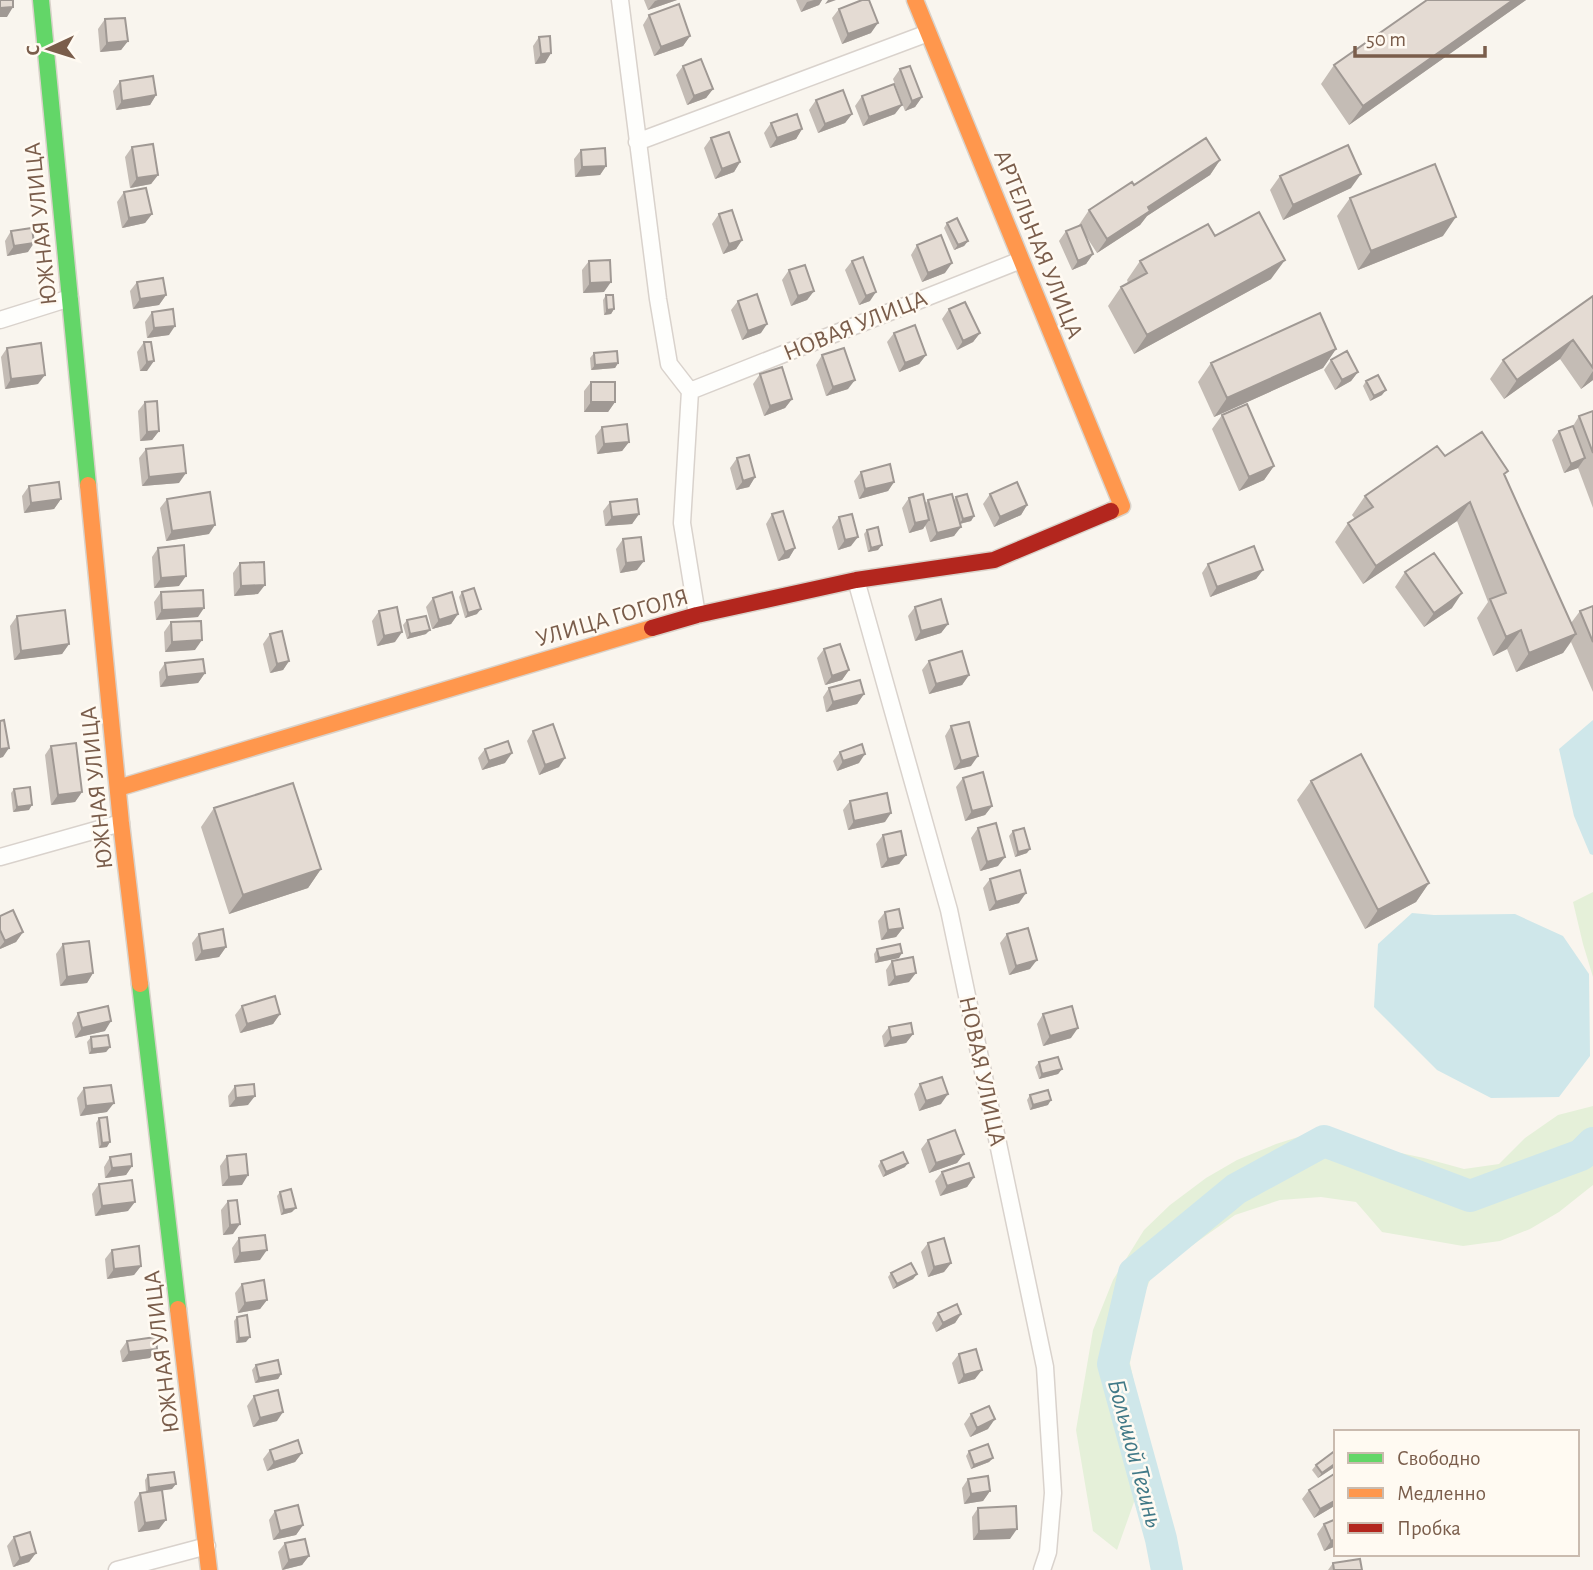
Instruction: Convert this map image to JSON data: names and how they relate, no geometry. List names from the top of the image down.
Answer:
{
  "streets": {
    "street": [
      "ЮЖНАЯ УЛИЦА",
      "АРТЕЛЬНАЯ УЛИЦА",
      "НОВАЯ УЛИЦА",
      "УЛИЦА ГОГОЛЯ"
    ]
  },
  "crossings": [
    ["ЮЖНАЯ УЛИЦА", "УЛИЦА ГОГОЛЯ"],
    ["АРТЕЛЬНАЯ УЛИЦА", "НОВАЯ УЛИЦА"],
    ["АРТЕЛЬНАЯ УЛИЦА", "УЛИЦА ГОГОЛЯ"],
    ["НОВАЯ УЛИЦА", "УЛИЦА ГОГОЛЯ"]
  ],
  "water": ["Большой Тегинь"],
  "legend": ["Свободно", "Медленно", "Пробка"],
  "scale_bar": "50 m",
  "north": "left"
}
